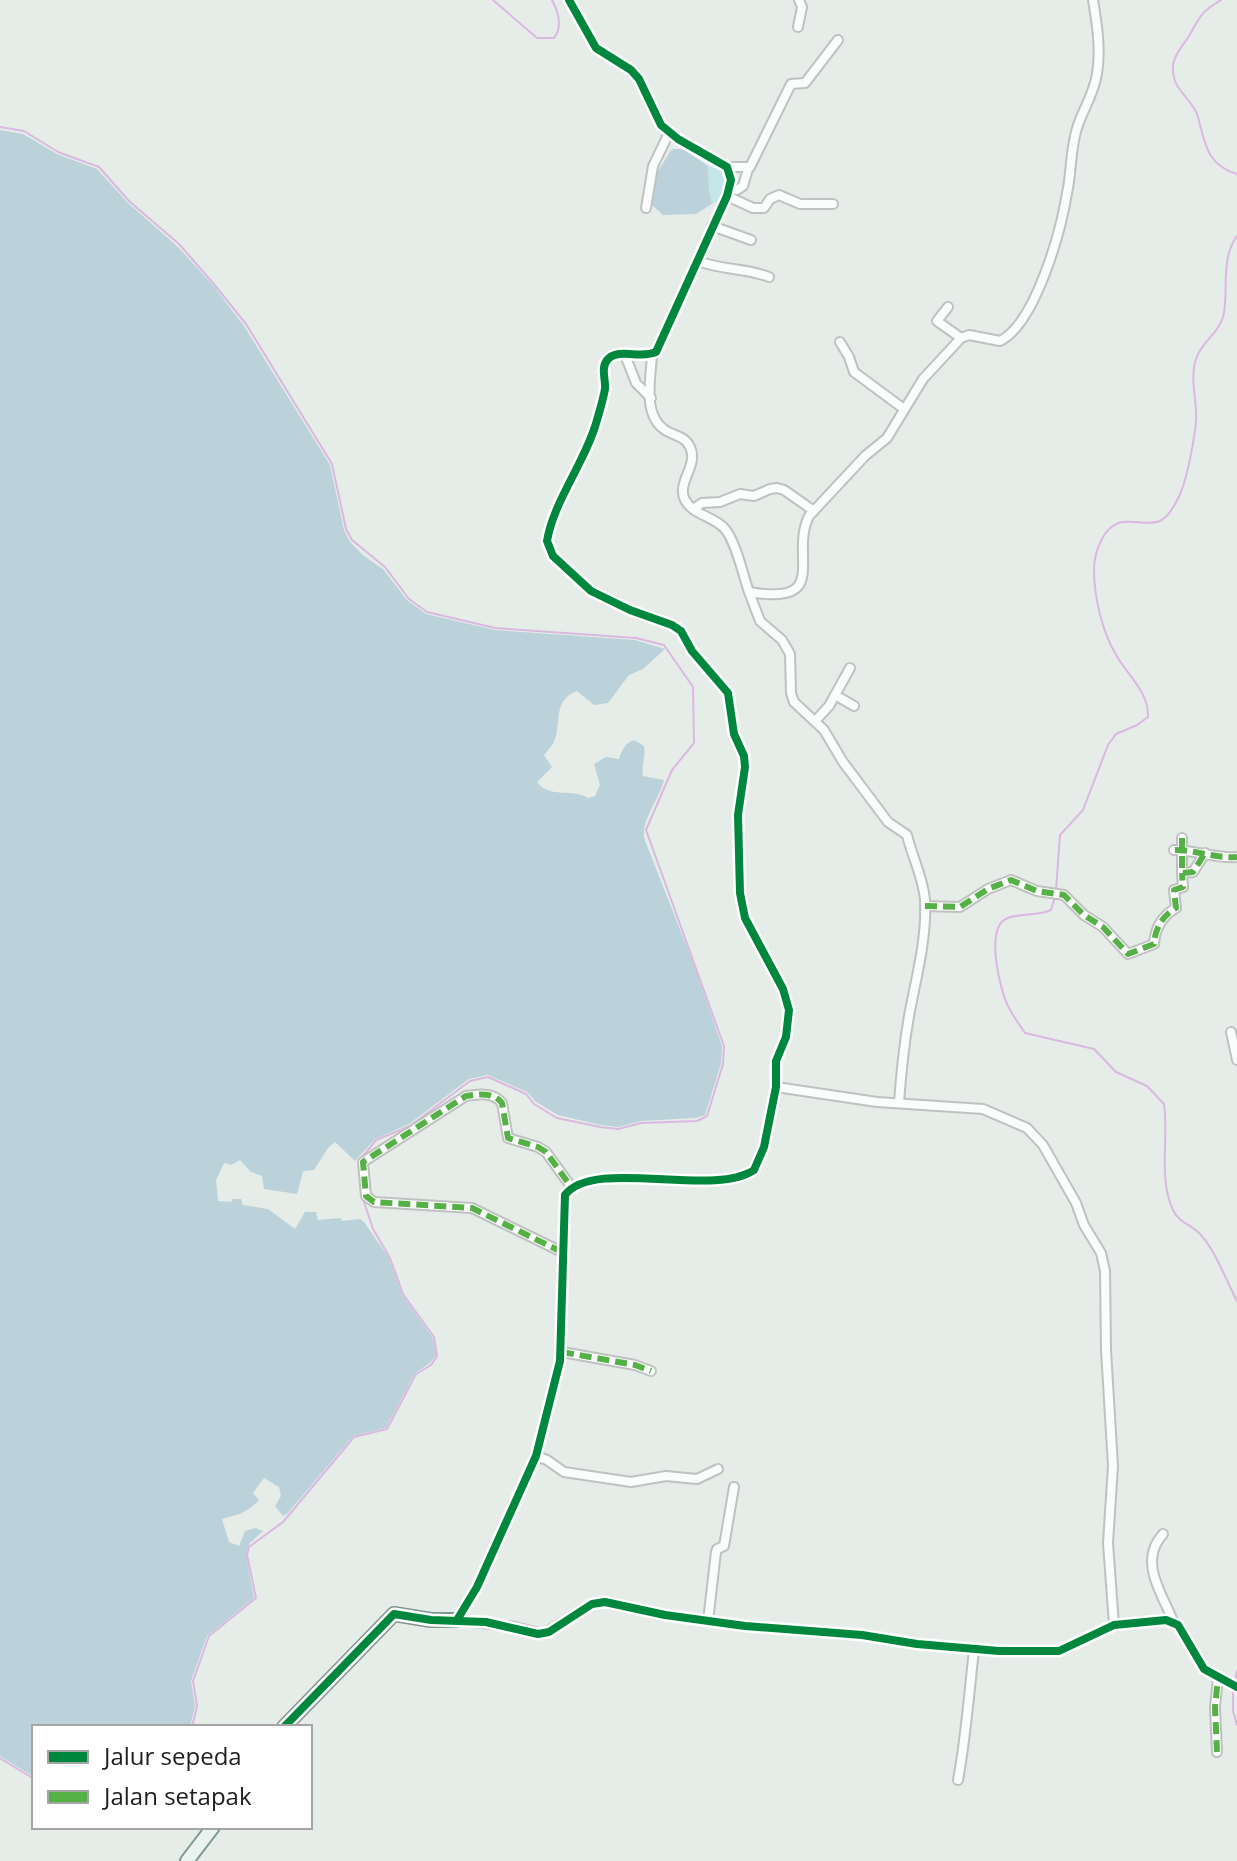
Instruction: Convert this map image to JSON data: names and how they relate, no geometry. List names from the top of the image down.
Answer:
{
  "legend": ["Jalur sepeda", "Jalan setapak"]
}
